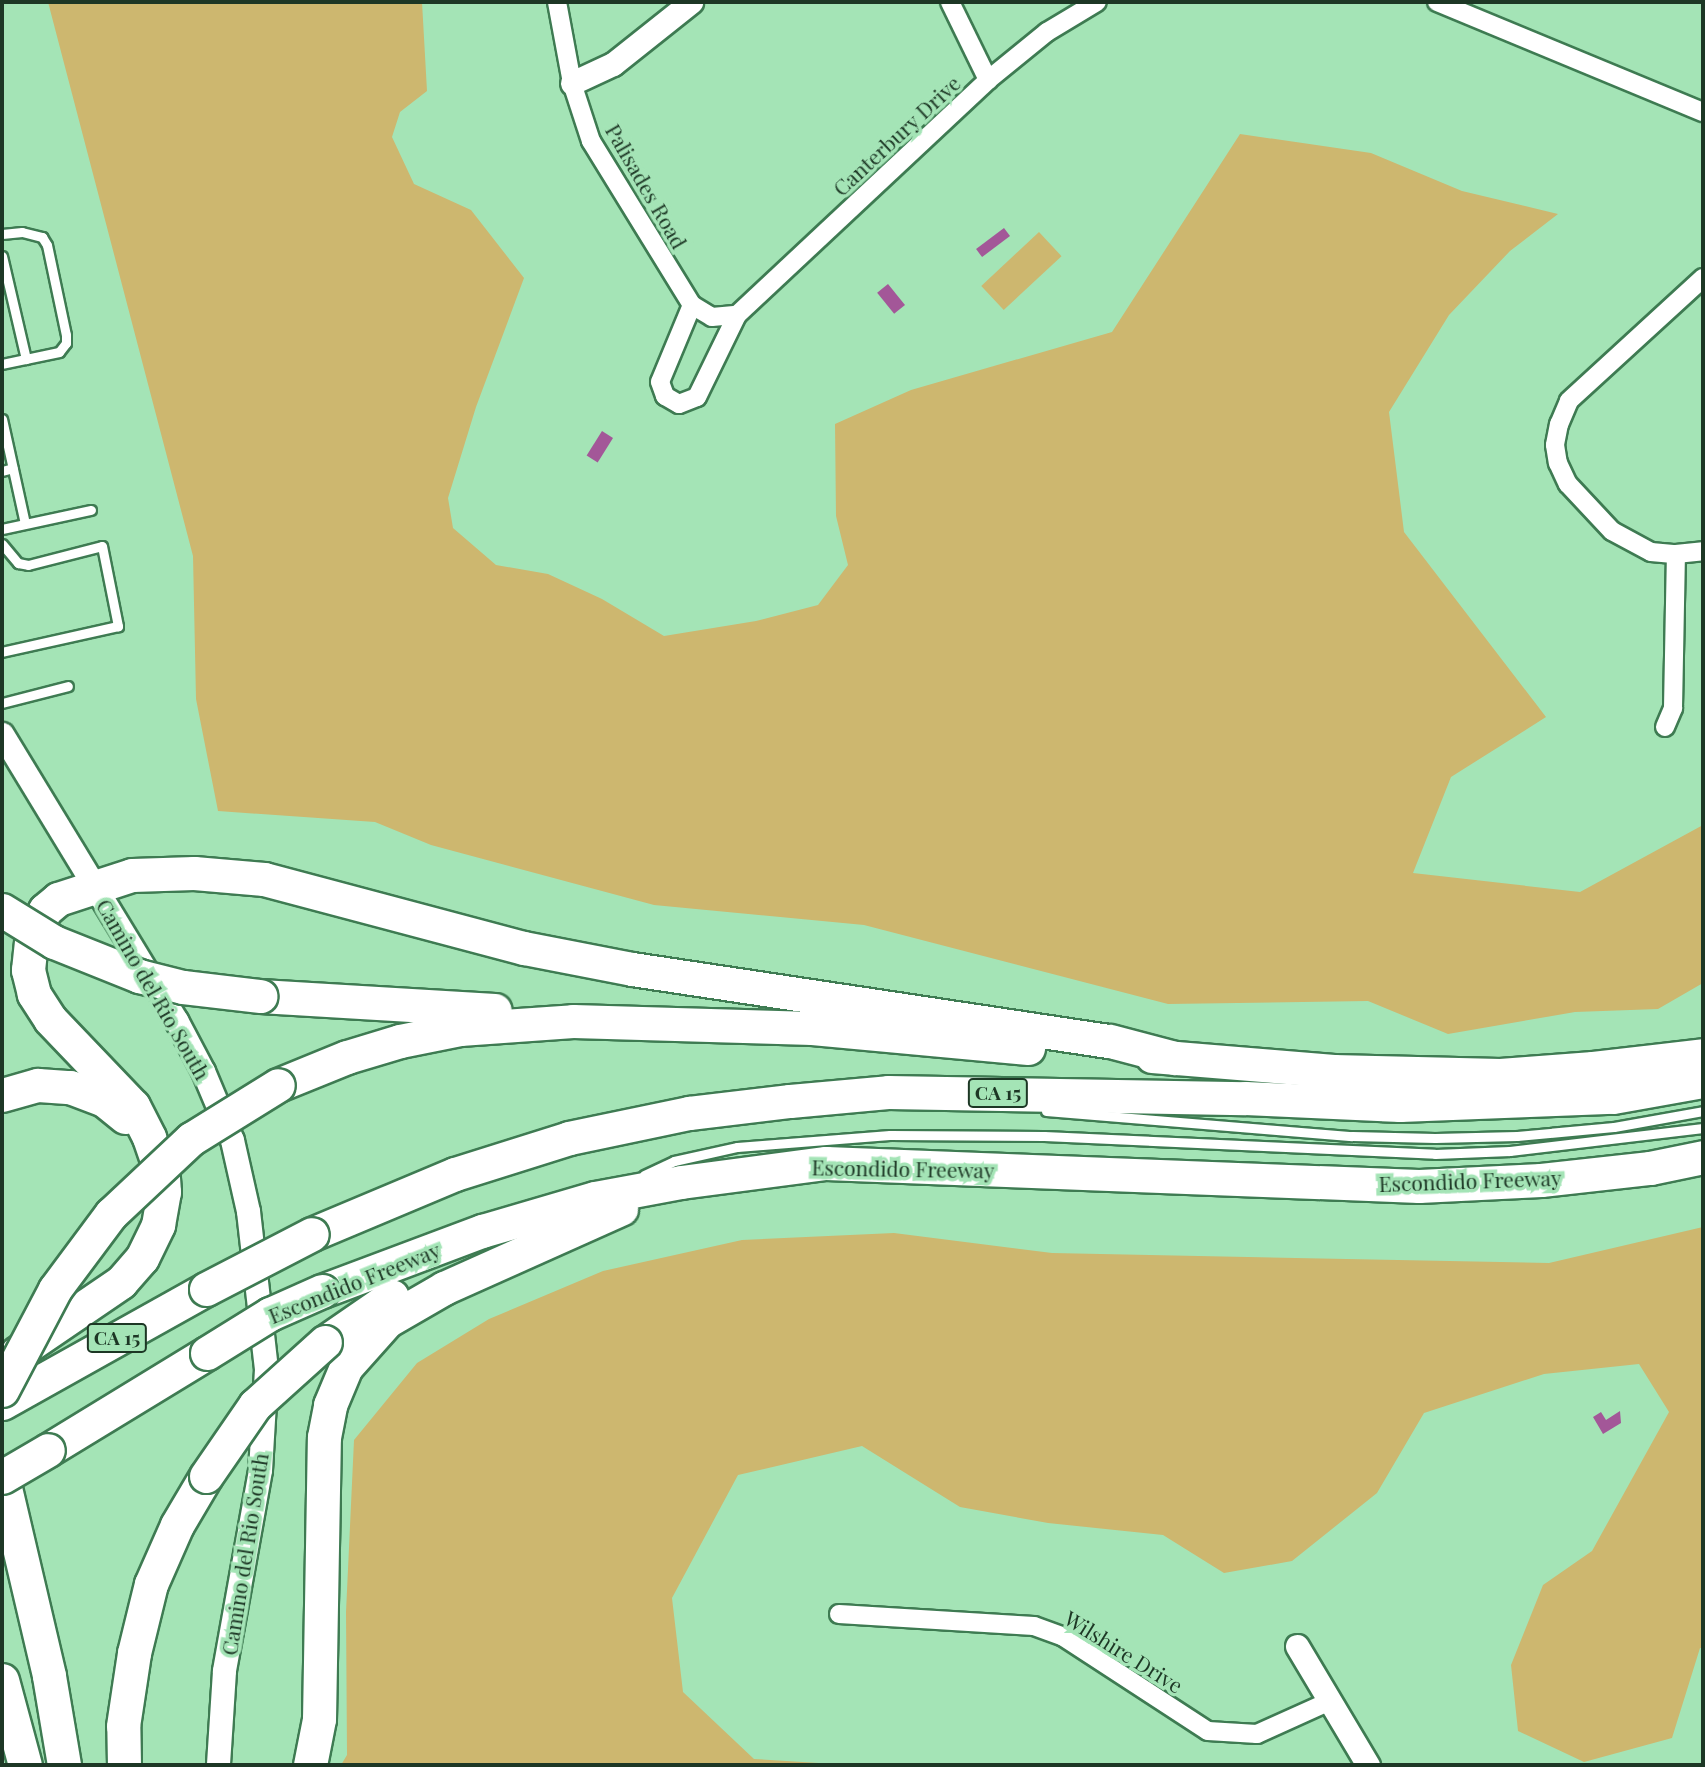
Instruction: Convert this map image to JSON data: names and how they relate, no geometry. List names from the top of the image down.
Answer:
{
  "streets": {
    "highway": ["CA 15", "Escondido Freeway"],
    "street": [
      "Canterbury Drive",
      "Palisades Road",
      "Camino del Rio South",
      "Wilshire Drive"
    ]
  },
  "crossings": [
    ["Camino del Rio South", "CA 15"]
  ]
}
